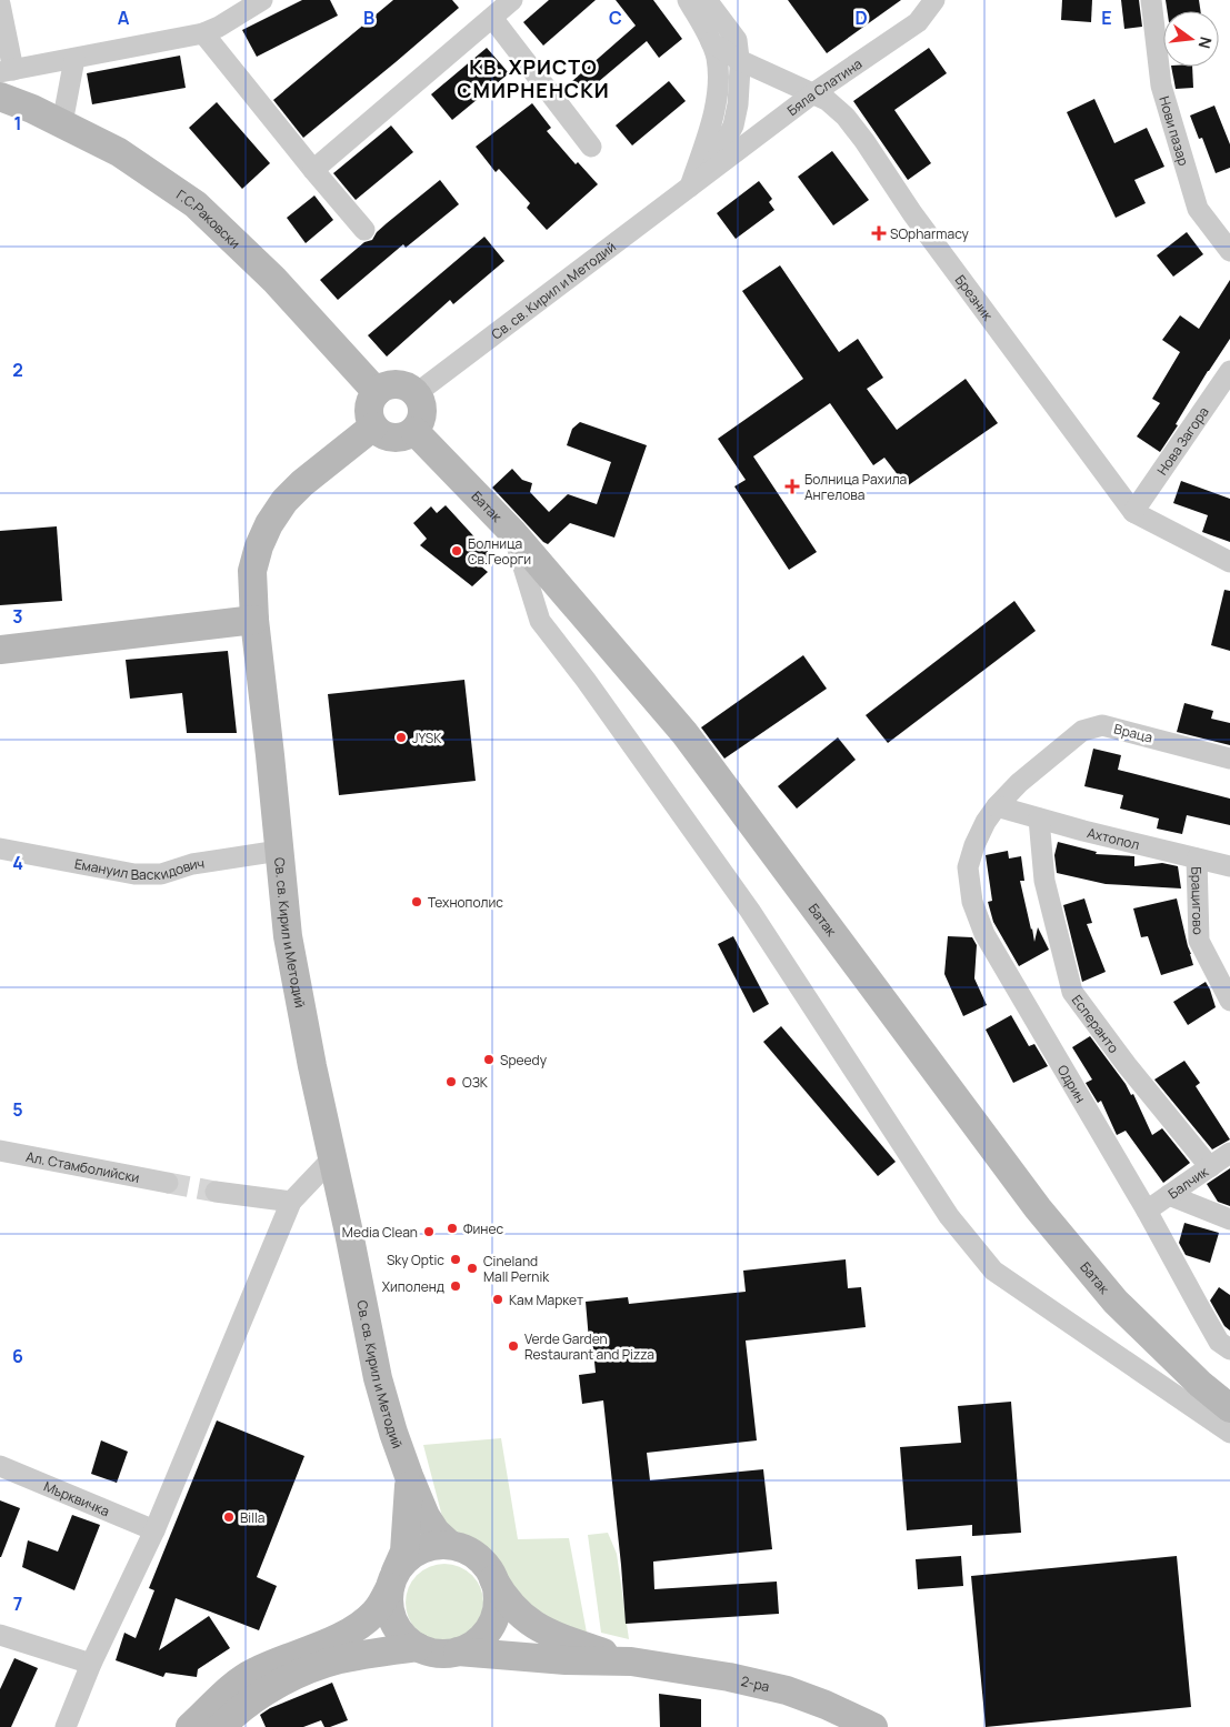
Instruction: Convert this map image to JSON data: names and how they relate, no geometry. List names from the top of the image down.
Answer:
{
  "streets": {
    "main road": [
      "Г.С.Раковски",
      "Св. св. Кирил и Методий",
      "Батак",
      "2-ра"
    ],
    "street": [
      "Бяла Слатина",
      "Нови пазар",
      "Брезник",
      "Нова Загора",
      "Враца",
      "Ахтопол",
      "Емануил Васкидович",
      "Брацигово",
      "Есперанто",
      "Одрин",
      "Ал. Стамболийски",
      "Балчик",
      "Мърквичка"
    ]
  },
  "crossings": [
    ["Бяла Слатина", "Св. св. Кирил и Методий"],
    ["Бяла Слатина", "Брезник"],
    ["Г.С.Раковски", "Св. св. Кирил и Методий"],
    ["Г.С.Раковски", "Батак"],
    ["Св. св. Кирил и Методий", "Брезник"],
    ["Св. св. Кирил и Методий", "Батак"],
    ["Св. св. Кирил и Методий", "Емануил Васкидович"],
    ["Св. св. Кирил и Методий", "2-ра"],
    ["Брезник", "Нова Загора"],
    ["Враца", "Ахтопол"],
    ["Враца", "Одрин"],
    ["Ахтопол", "Брацигово"],
    ["Ахтопол", "Есперанто"],
    ["Ахтопол", "Одрин"],
    ["Есперанто", "Балчик"],
    ["Одрин", "Балчик"]
  ],
  "districts": ["КВ. ХРИСТО СМИРНЕНСКИ"],
  "places": {
    "health": ["SOpharmacy", "Болница Рахила Ангелова"],
    "other": [
      "Болница Св.Георги",
      "JYSK",
      "Технополис",
      "Speedy",
      "ОЗК",
      "Финес",
      "Media Clean",
      "Sky Optic",
      "Cineland Mall Pernik",
      "Хиполенд",
      "Кам Маркет",
      "Verde Garden Restaurant and Pizza",
      "Billa"
    ]
  },
  "north": "right",
  "grid": {
    "columns": [
      "A",
      "B",
      "C",
      "D",
      "E"
    ],
    "rows": [
      "1",
      "2",
      "3",
      "4",
      "5",
      "6",
      "7"
    ]
  }
}
